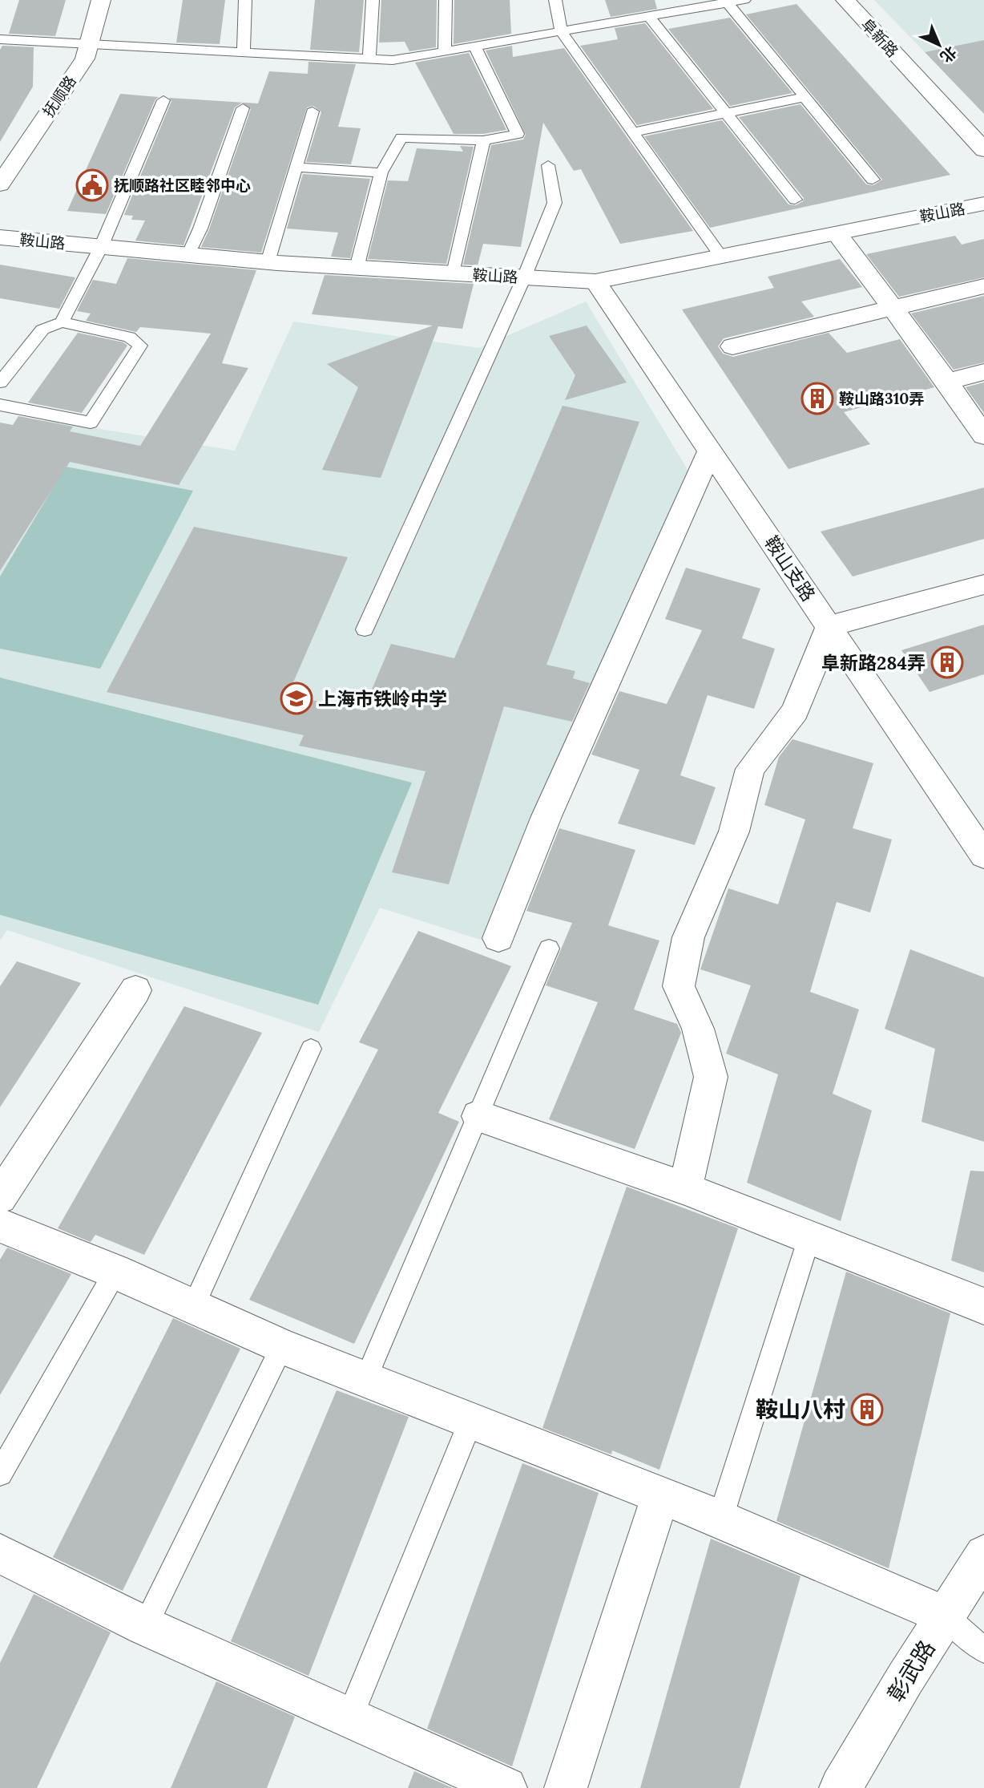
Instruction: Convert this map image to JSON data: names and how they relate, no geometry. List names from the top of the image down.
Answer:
{
  "streets": {
    "street": [
      "阜新路",
      "抚顺路",
      "鞍山路",
      "鞍山支路",
      "彰武路"
    ]
  },
  "crossings": [
    ["鞍山路", "鞍山支路"]
  ],
  "places": {
    "public building": ["抚顺路社区睦邻中心"],
    "building": ["鞍山路310弄", "阜新路284弄", "鞍山八村"],
    "school or university": ["上海市铁岭中学"]
  },
  "north": "bottom right"
}
